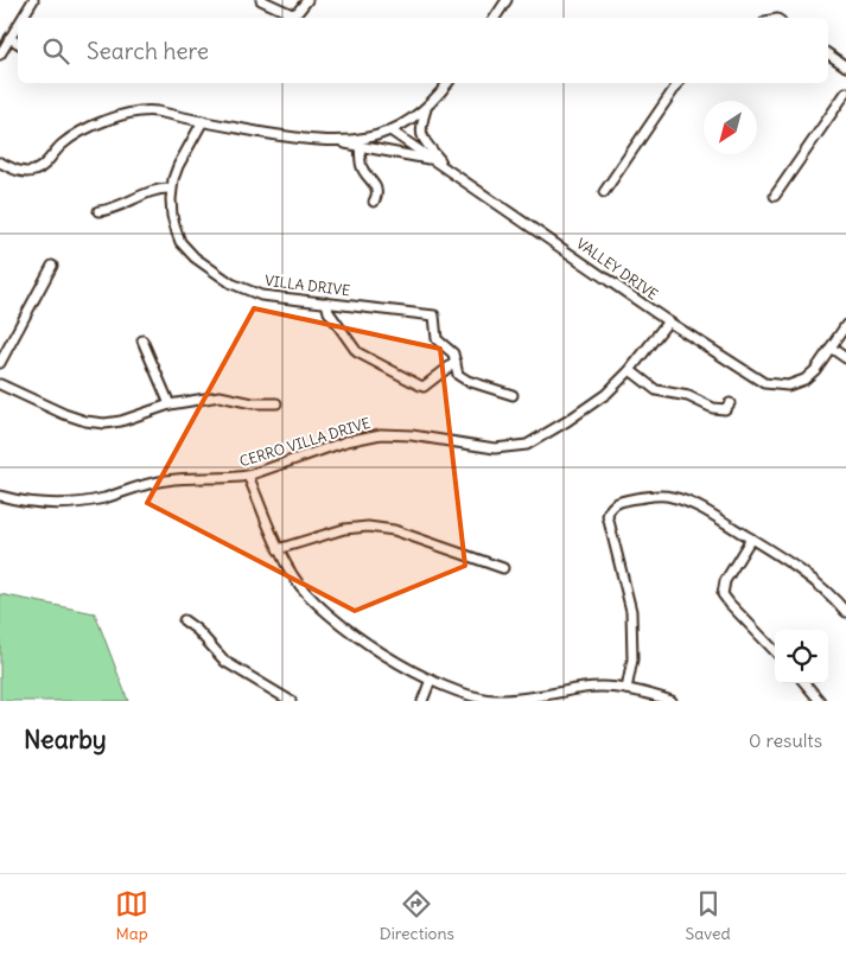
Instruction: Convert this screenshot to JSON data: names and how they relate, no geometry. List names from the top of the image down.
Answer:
{
  "streets": {
    "street": ["VALLEY DRIVE", "VILLA DRIVE", "CERRO VILLA DRIVE"]
  },
  "crossings": [
    ["VALLEY DRIVE", "VILLA DRIVE"],
    ["VALLEY DRIVE", "CERRO VILLA DRIVE"]
  ],
  "north": "bottom left",
  "page": {
    "search": "Search here",
    "heading": ["Nearby", "0 results"],
    "nav": ["Map", "Directions", "Saved"]
  }
}
